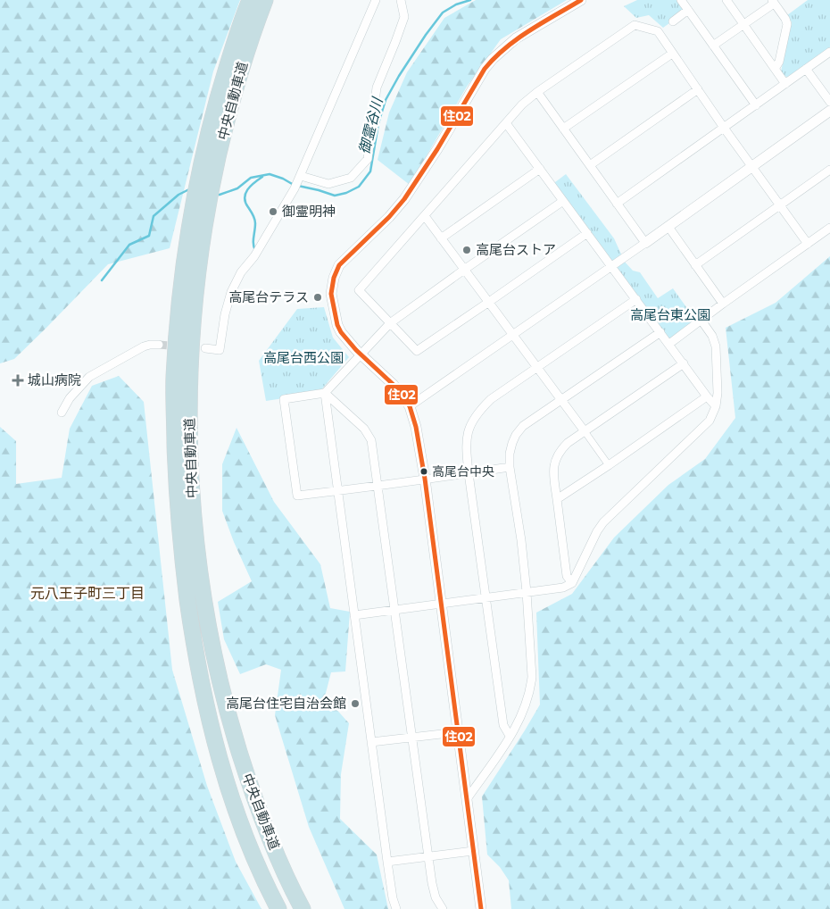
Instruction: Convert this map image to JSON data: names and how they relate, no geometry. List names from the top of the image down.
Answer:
{
  "streets": {
    "highway": ["中央自動車道"]
  },
  "districts": ["元八王子町三丁目"],
  "water": ["御霊谷川"],
  "parks": ["高尾台東公園", "高尾台西公園"],
  "places": {
    "other": [
      "御霊明神",
      "高尾台ストア",
      "高尾台テラス",
      "高尾台中央",
      "高尾台住宅自治会館"
    ],
    "health": ["城山病院"]
  },
  "lines": ["transit line 住02"]
}
